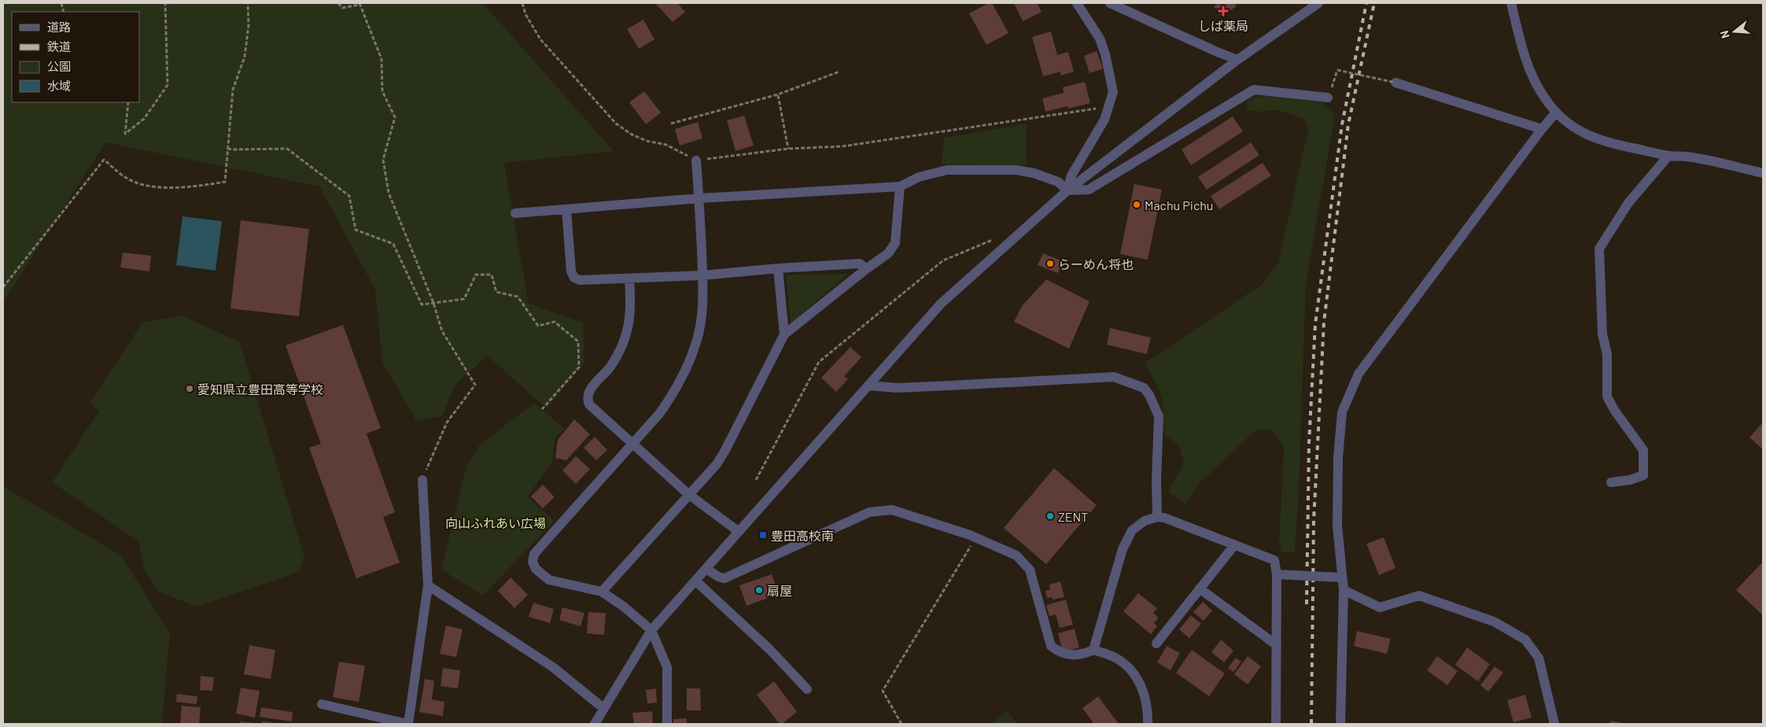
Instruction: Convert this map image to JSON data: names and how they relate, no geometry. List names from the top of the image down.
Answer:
{
  "parks": ["向山ふれあい広場"],
  "places": {
    "health": ["しば薬局"],
    "other": [
      "Machu Pichu",
      "らーめん将也",
      "愛知県立豊田高等学校",
      "ZENT",
      "扇屋"
    ],
    "transit": ["豊田高校南"]
  },
  "legend": [
    "道路",
    "鉄道",
    "公園",
    "水域"
  ],
  "north": "left"
}
